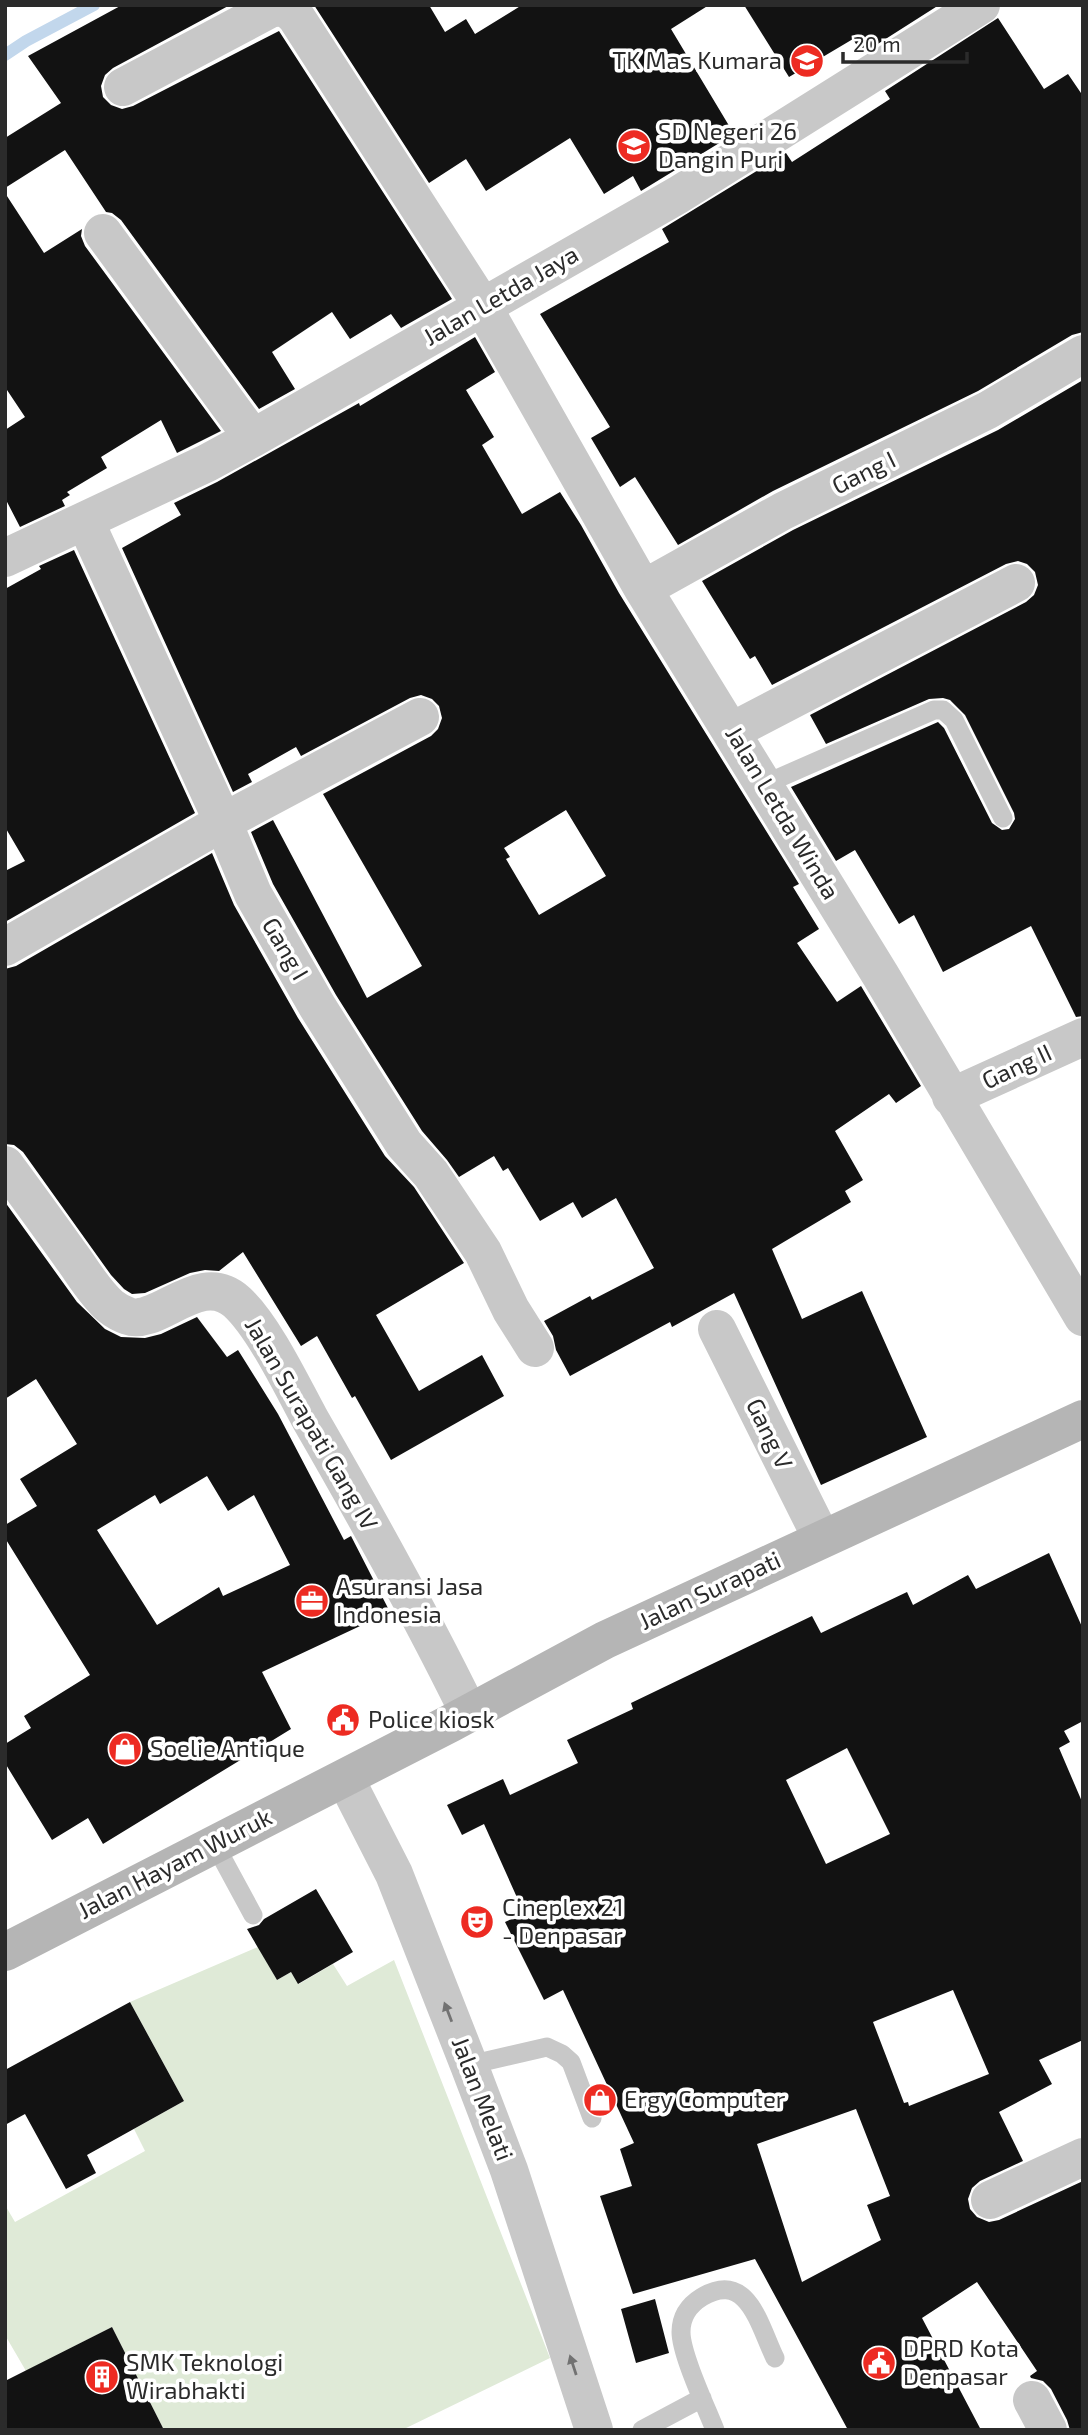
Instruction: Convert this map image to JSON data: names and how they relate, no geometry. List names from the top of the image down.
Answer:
{
  "streets": {
    "main road": ["Jalan Surapati", "Jalan Hayam Wuruk"],
    "street": [
      "Jalan Letda Jaya",
      "Gang I",
      "Jalan Letda Winda",
      "Gang II",
      "Jalan Surapati Gang IV",
      "Gang V",
      "Jalan Melati"
    ]
  },
  "crossings": [
    ["Jalan Letda Jaya", "Gang I"],
    ["Jalan Letda Jaya", "Jalan Letda Winda"],
    ["Gang I", "Jalan Letda Winda"],
    ["Jalan Letda Winda", "Gang II"],
    ["Jalan Surapati Gang IV", "Jalan Surapati"],
    ["Gang V", "Jalan Surapati"],
    ["Jalan Surapati", "Jalan Hayam Wuruk"],
    ["Jalan Surapati", "Jalan Melati"],
    ["Jalan Hayam Wuruk", "Jalan Melati"]
  ],
  "one_way": ["Jalan Melati"],
  "places": {
    "school or university": ["TK Mas Kumara", "SD Negeri 26 Dangin Puri"],
    "office": ["Asuransi Jasa Indonesia"],
    "public building": ["Police kiosk", "DPRD Kota Denpasar"],
    "shop": ["Soelie Antique", "Ergy Computer"],
    "theatre": ["Cineplex 21 - Denpasar"],
    "building": ["SMK Teknologi Wirabhakti"]
  },
  "scale_bar": "20 m"
}
